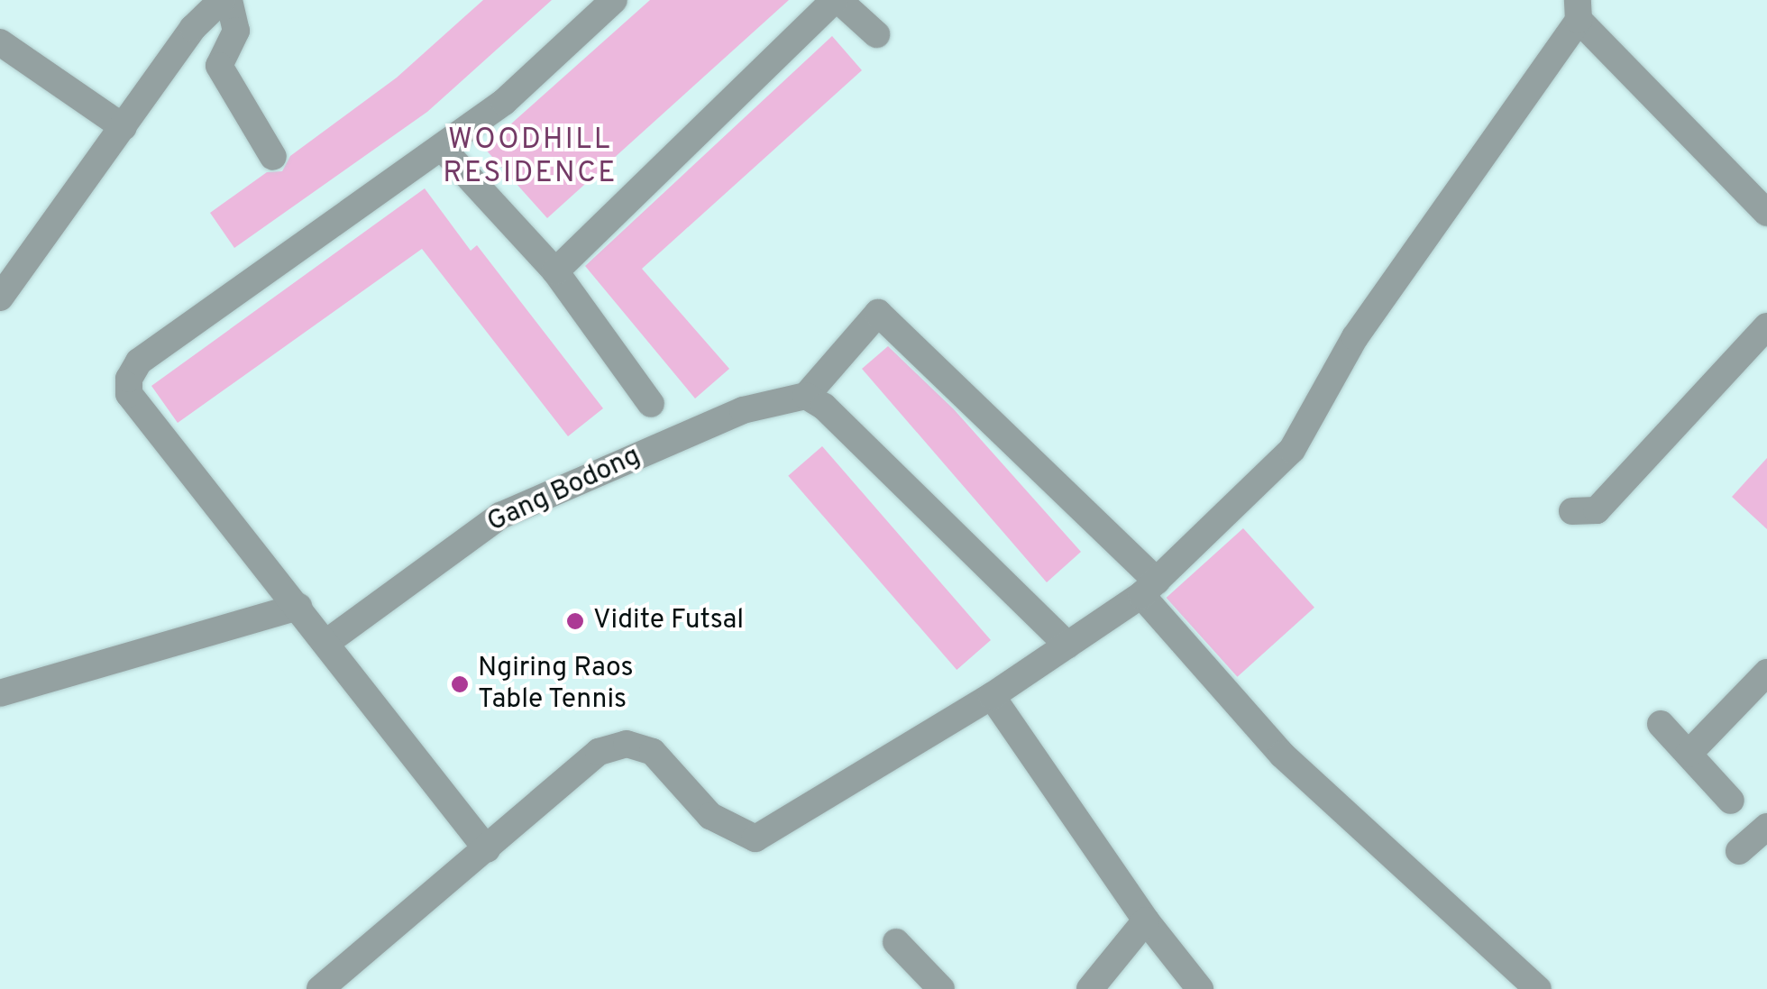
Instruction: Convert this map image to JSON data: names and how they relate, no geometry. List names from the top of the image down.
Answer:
{
  "streets": {
    "street": ["Gang Bodong"]
  },
  "districts": ["WOODHILL RESIDENCE"],
  "places": ["Vidite Futsal", "Ngiring Raos Table Tennis"]
}
